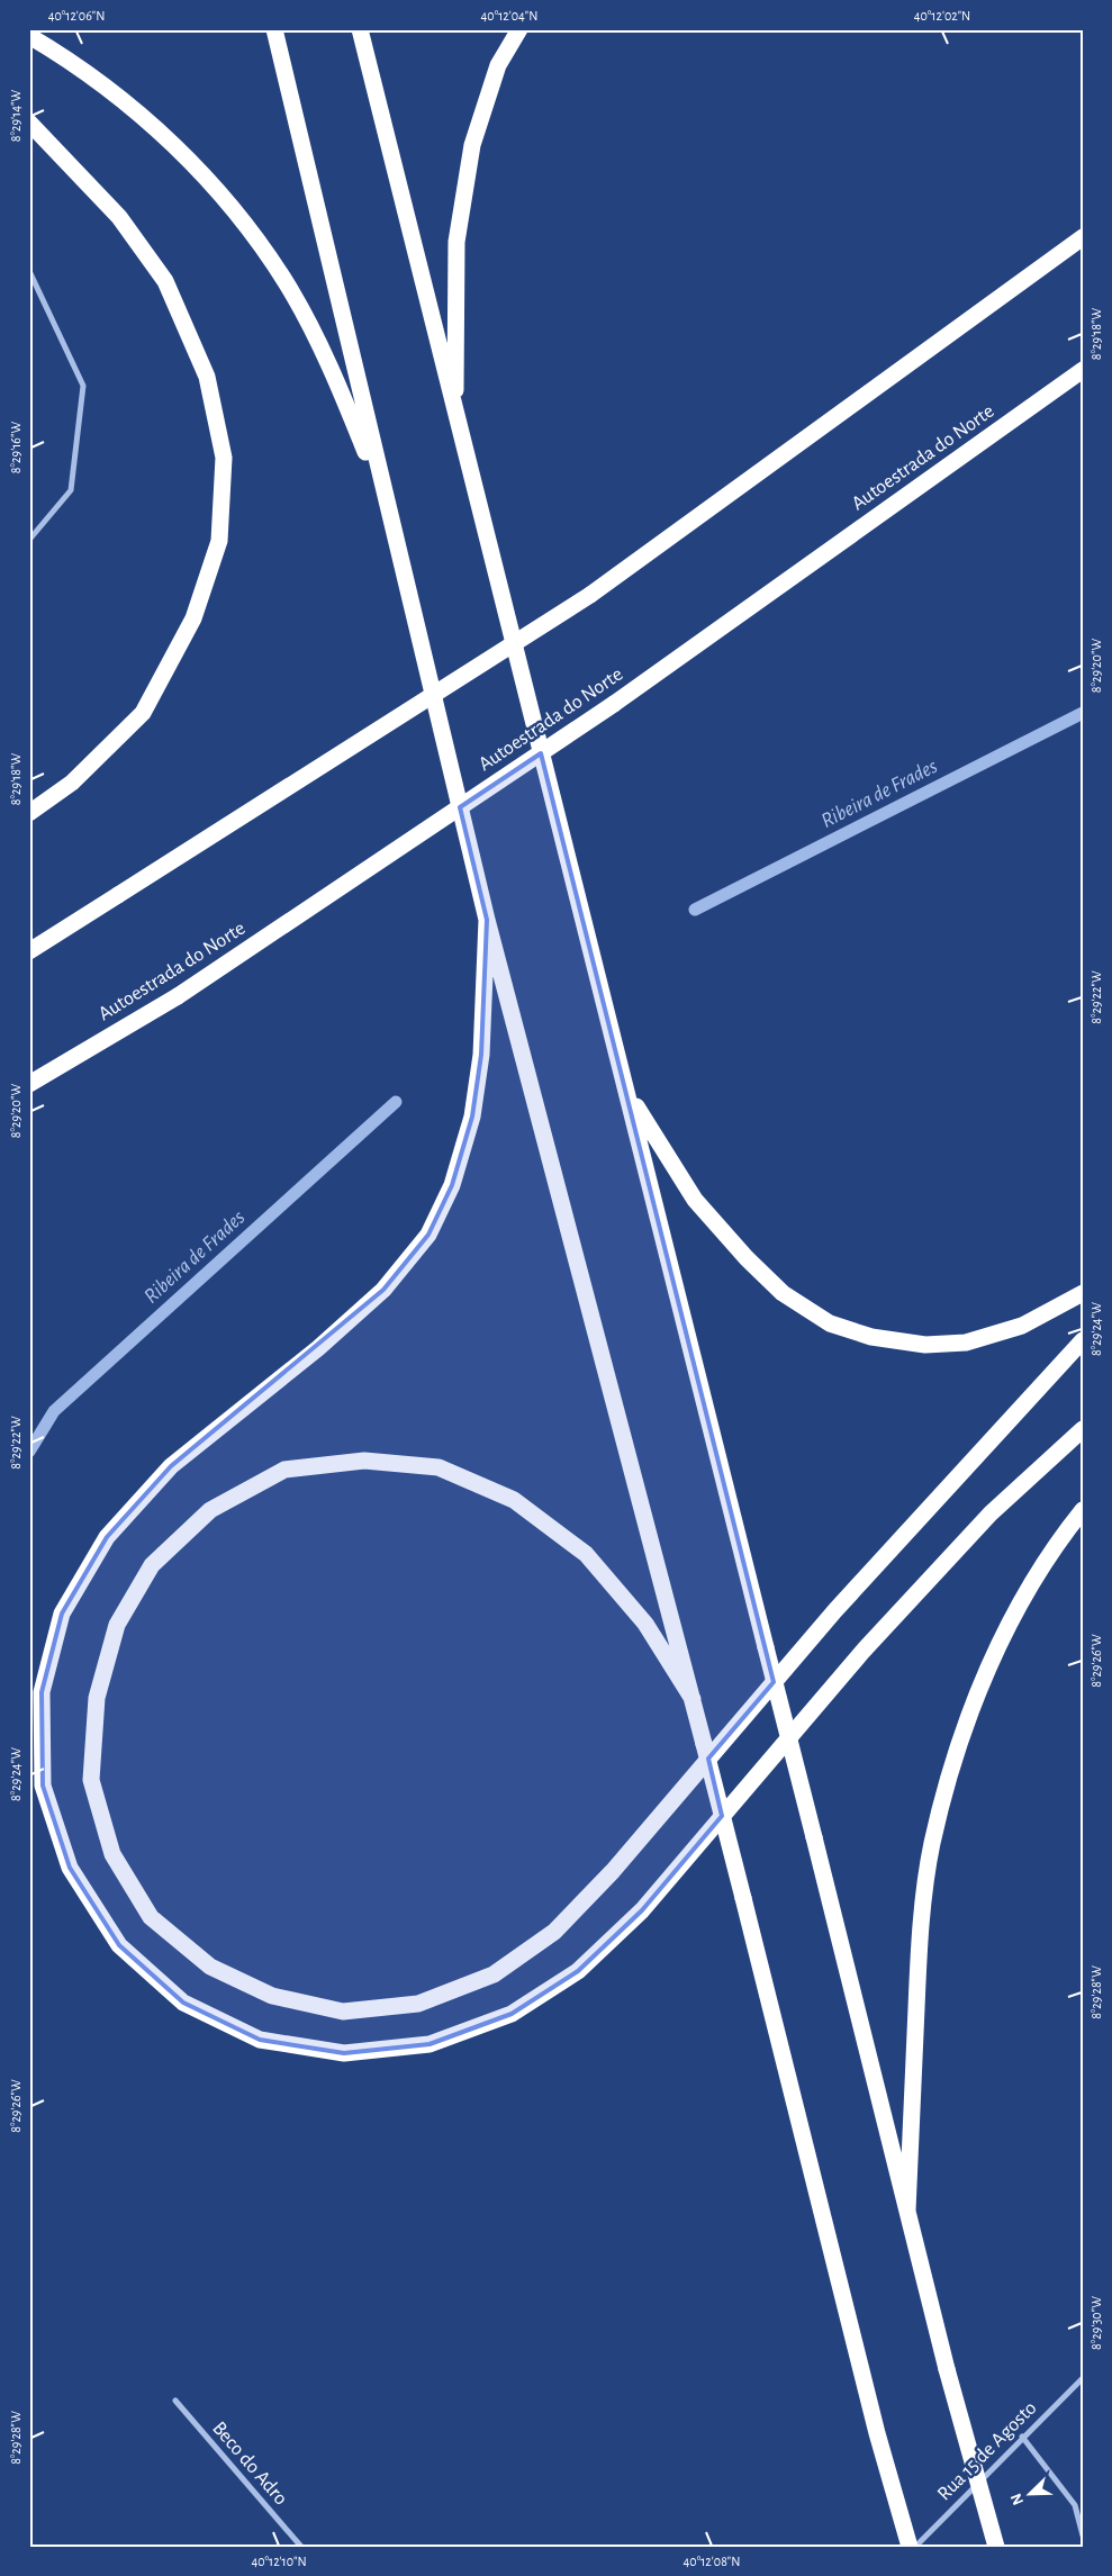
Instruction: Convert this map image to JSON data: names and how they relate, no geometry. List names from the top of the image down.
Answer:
{
  "streets": {
    "highway": ["Autoestrada do Norte"],
    "street": ["Rua 15 de Agosto", "Beco do Adro"]
  },
  "water": ["Ribeira de Frades"],
  "north": "bottom left",
  "coordinates": [
    "40°12'06\"N",
    "40°12'04\"N",
    "40°12'02\"N",
    "8°29'14\"W",
    "8°29'18\"W",
    "8°29'16\"W",
    "8°29'20\"W",
    "8°29'22\"W",
    "8°29'24\"W",
    "8°29'26\"W",
    "8°29'28\"W",
    "8°29'30\"W",
    "40°12'10\"N",
    "40°12'08\"N"
  ]
}
